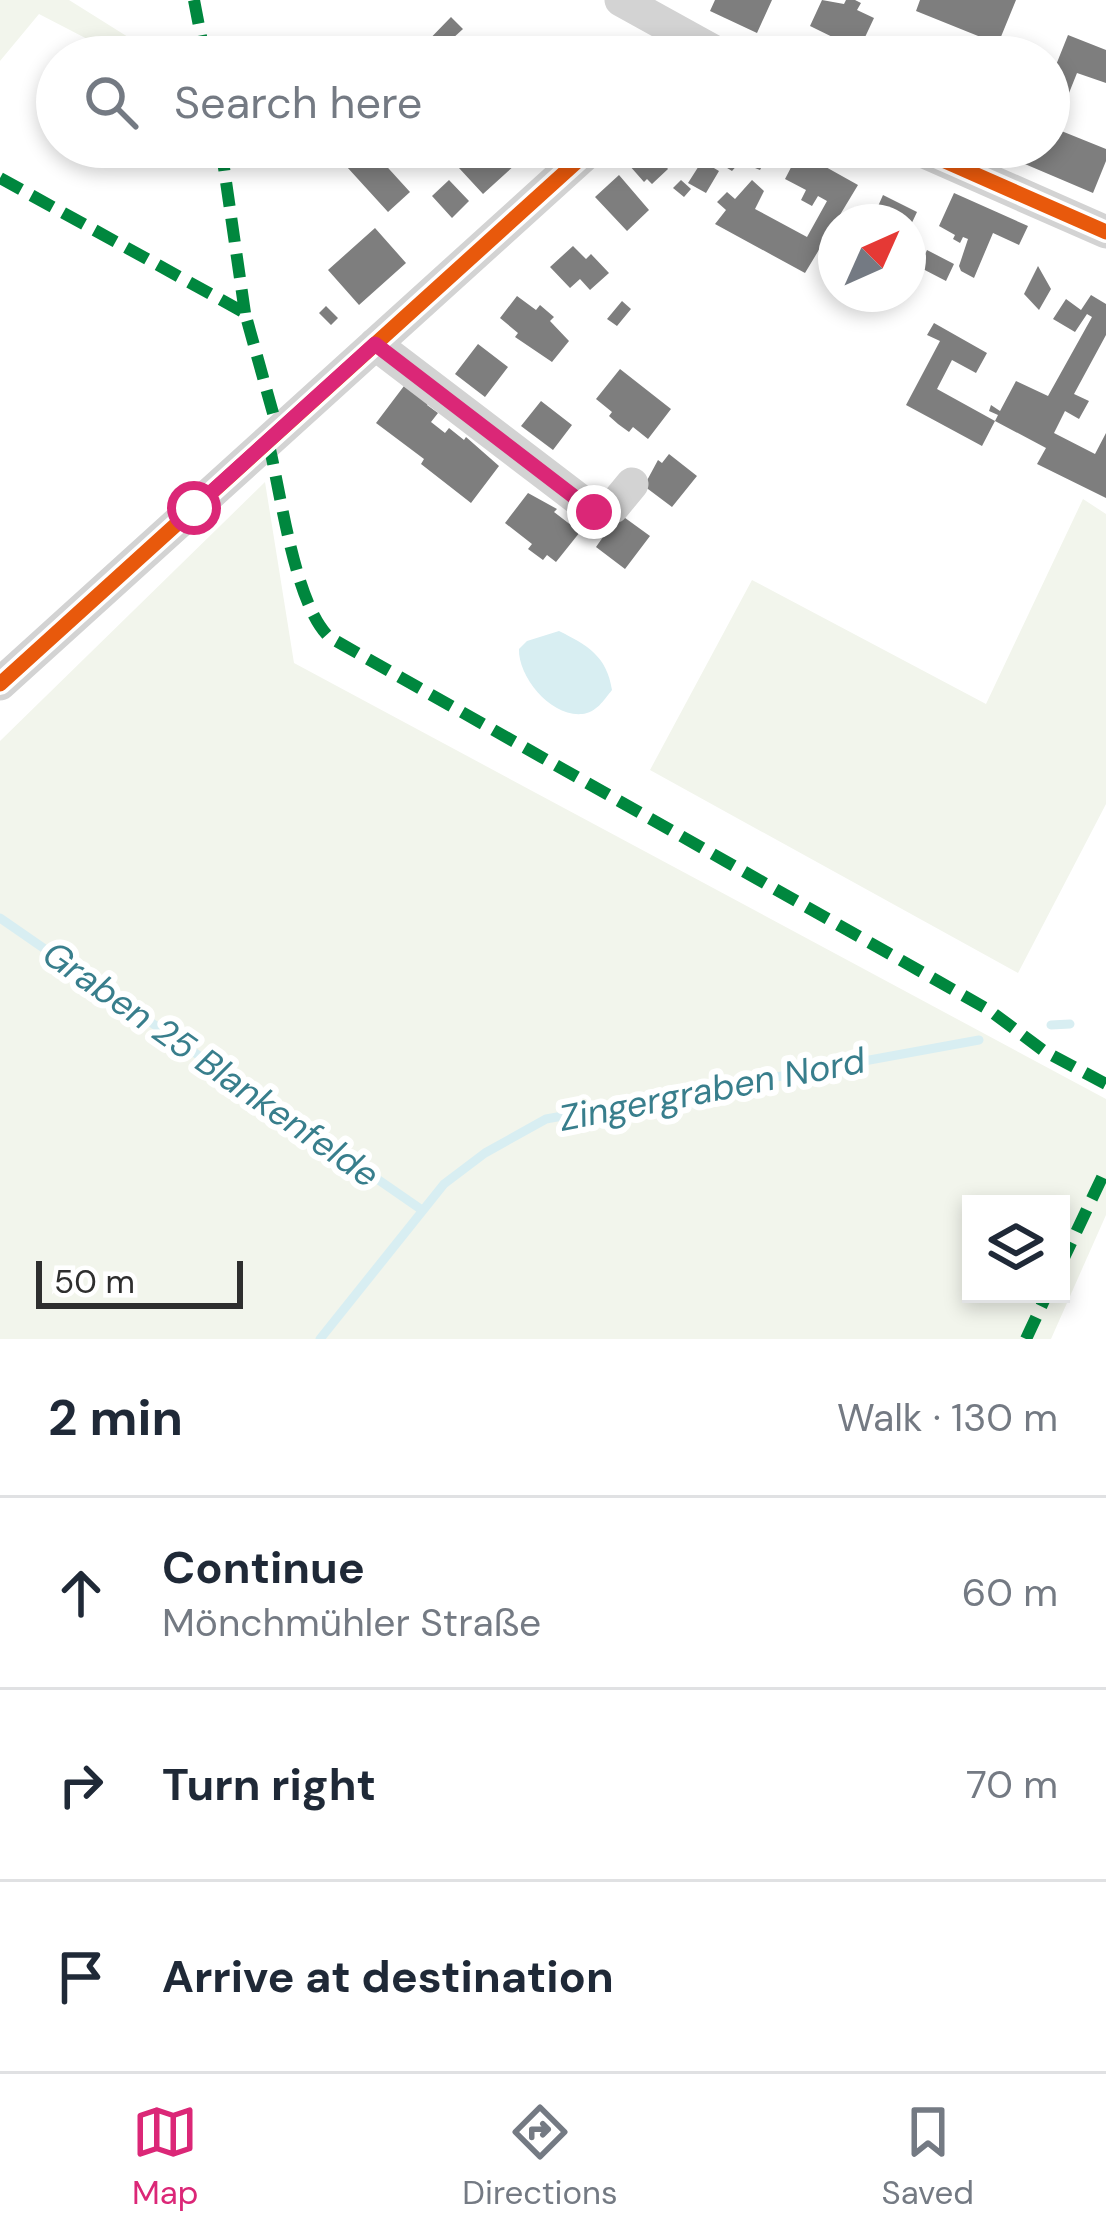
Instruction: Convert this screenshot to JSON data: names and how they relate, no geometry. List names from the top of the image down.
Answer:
{
  "water": ["Graben 25 Blankenfelde", "Zingergraben Nord"],
  "scale_bar": "50 m",
  "north": "top right",
  "page": {
    "search": "Search here",
    "scale": "50 m",
    "heading": ["2 min", "Walk · 130 m"],
    "list": [
      ["Continue", "Mönchmühler Straße", "60 m"],
      ["Turn right", "70 m"],
      "Arrive at destination"
    ],
    "nav": ["Map", "Directions", "Saved"]
  }
}
